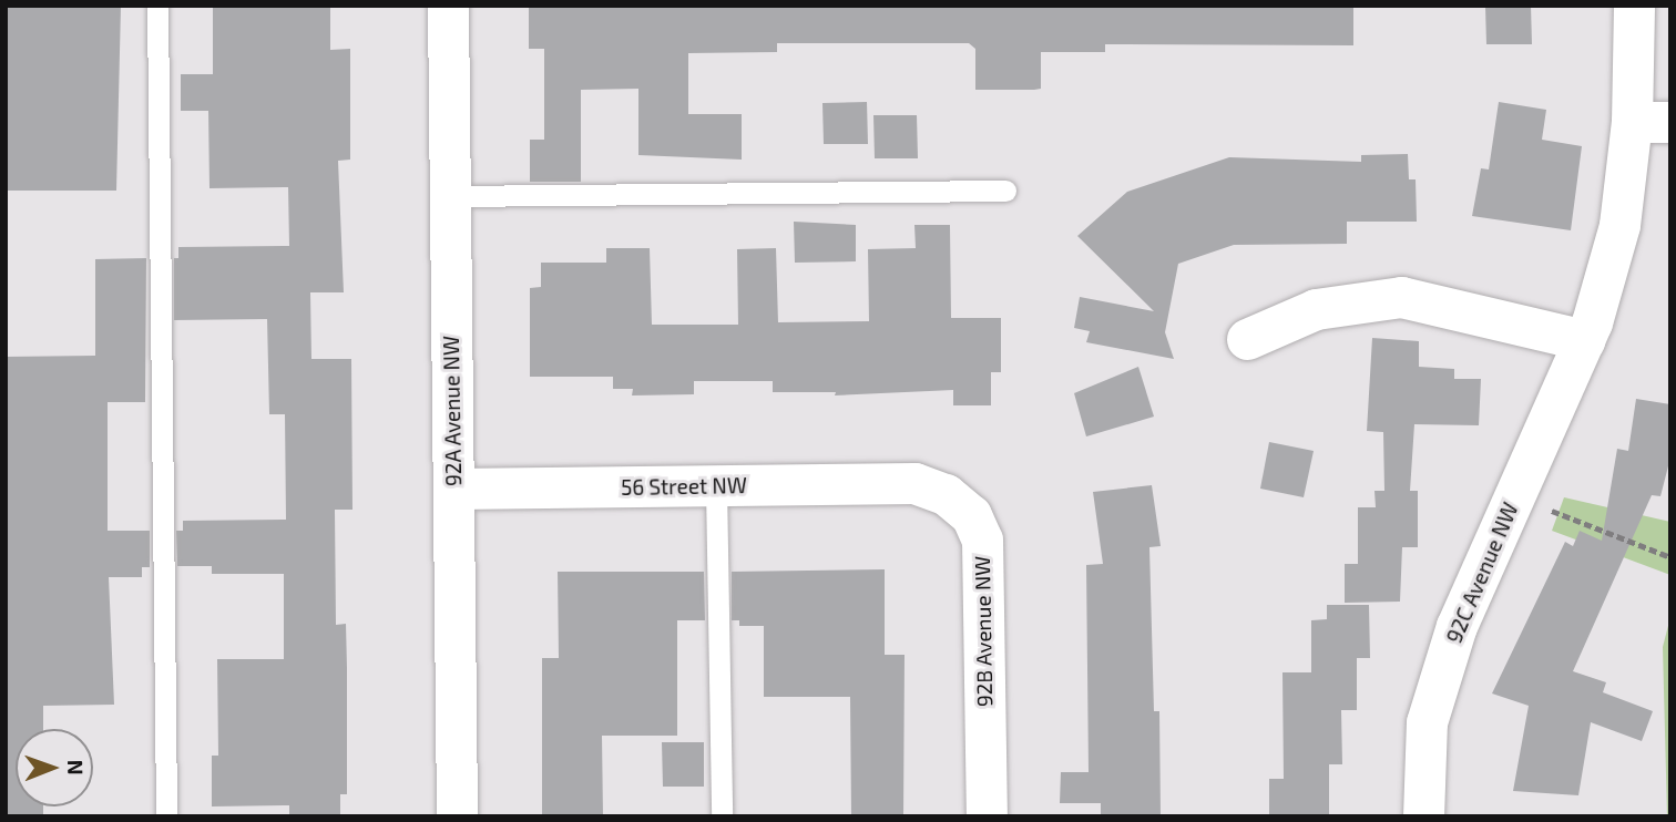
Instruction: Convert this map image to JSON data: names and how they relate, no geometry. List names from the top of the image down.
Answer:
{
  "streets": {
    "street": [
      "92A Avenue NW",
      "56 Street NW",
      "92C Avenue NW",
      "92B Avenue NW"
    ]
  },
  "crossings": [
    ["92A Avenue NW", "56 Street NW"],
    ["56 Street NW", "92B Avenue NW"]
  ],
  "north": "right"
}
